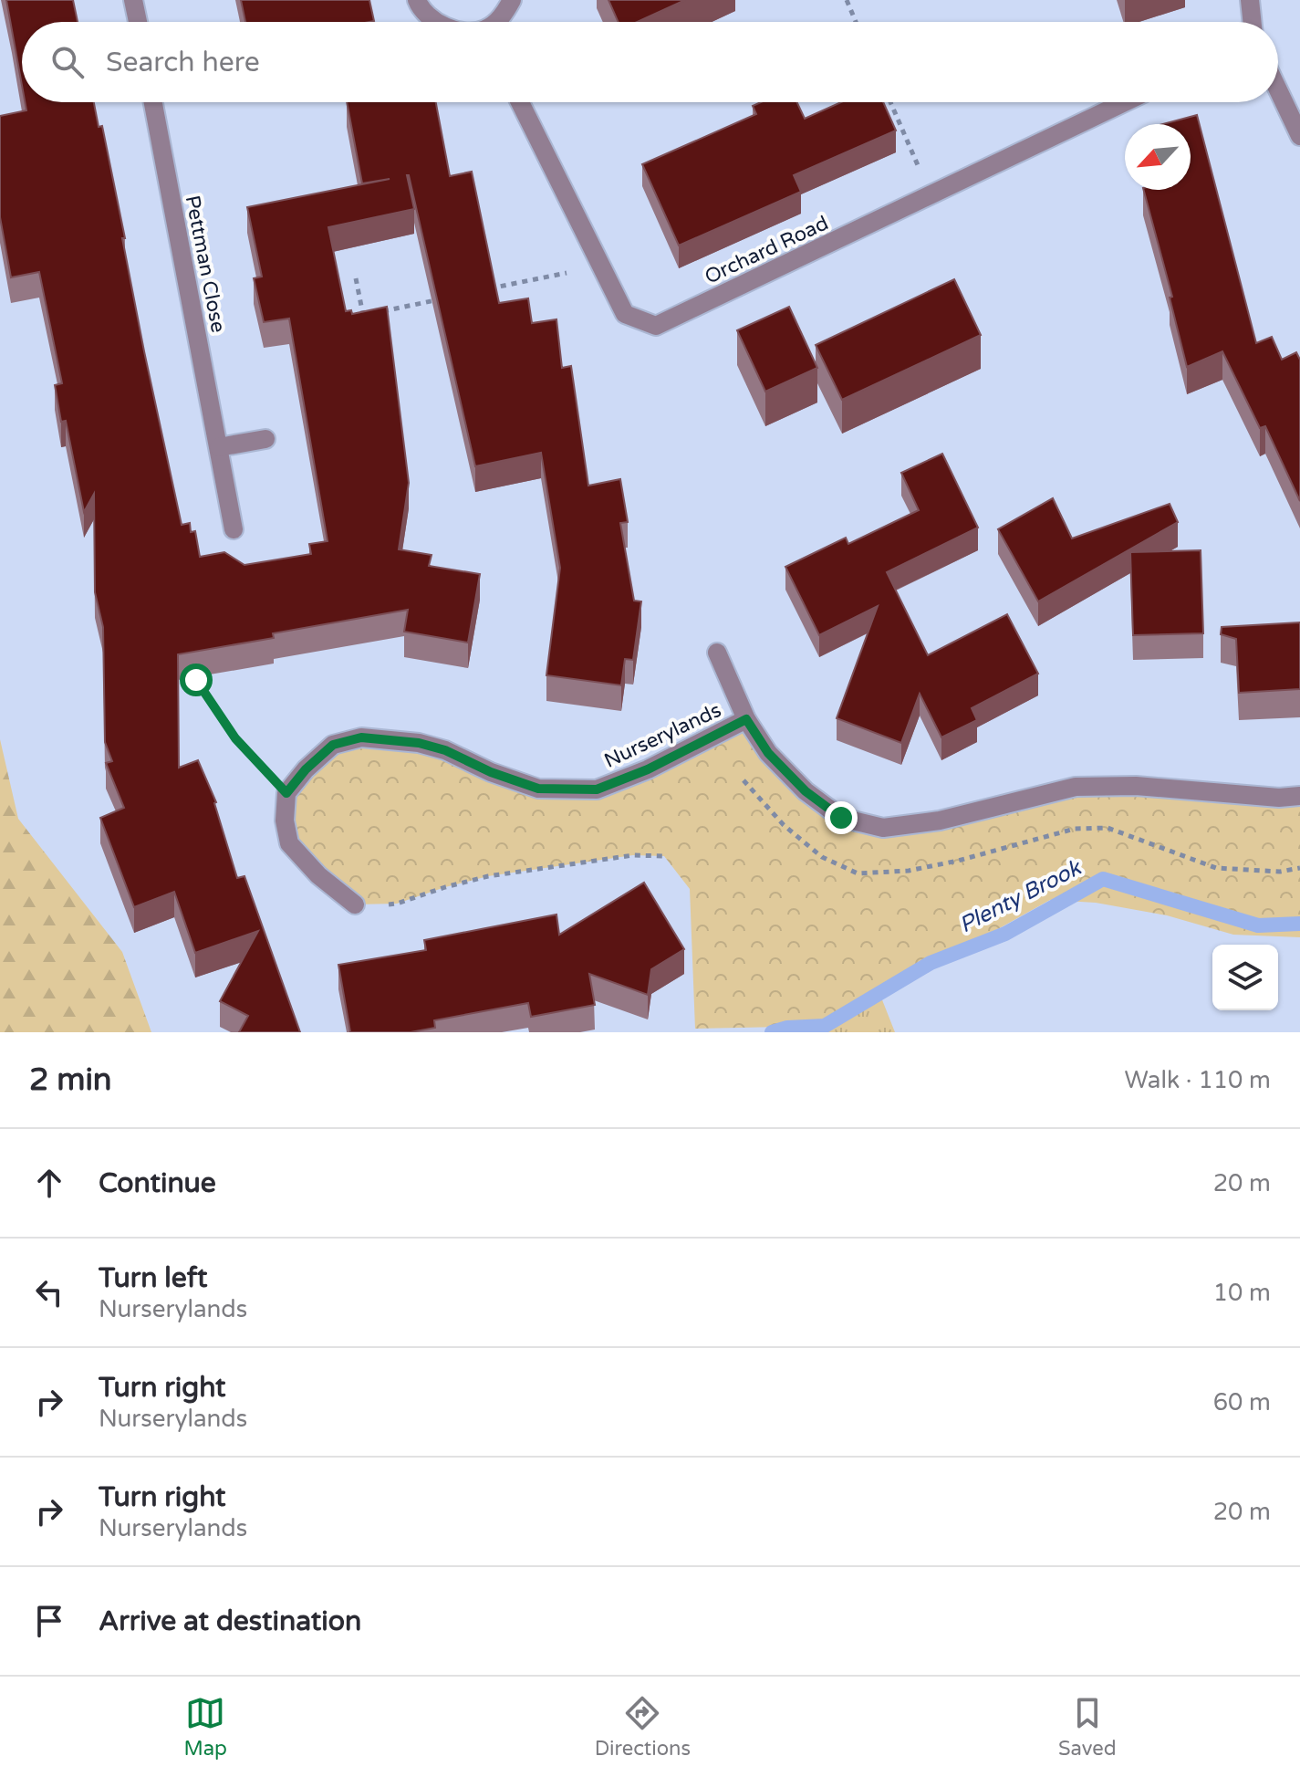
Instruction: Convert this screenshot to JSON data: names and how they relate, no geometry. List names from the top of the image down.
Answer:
{
  "streets": {
    "street": ["Orchard Road", "Pettman Close", "Nurserylands"]
  },
  "water": ["Plenty Brook"],
  "north": "bottom left",
  "page": {
    "search": "Search here",
    "heading": ["2 min", "Walk · 110 m"],
    "list": [
      ["Continue", "20 m"],
      ["Turn left", "Nurserylands", "10 m"],
      ["Turn right", "Nurserylands", "60 m"],
      ["Turn right", "Nurserylands", "20 m"],
      "Arrive at destination"
    ],
    "nav": ["Map", "Directions", "Saved"]
  }
}
